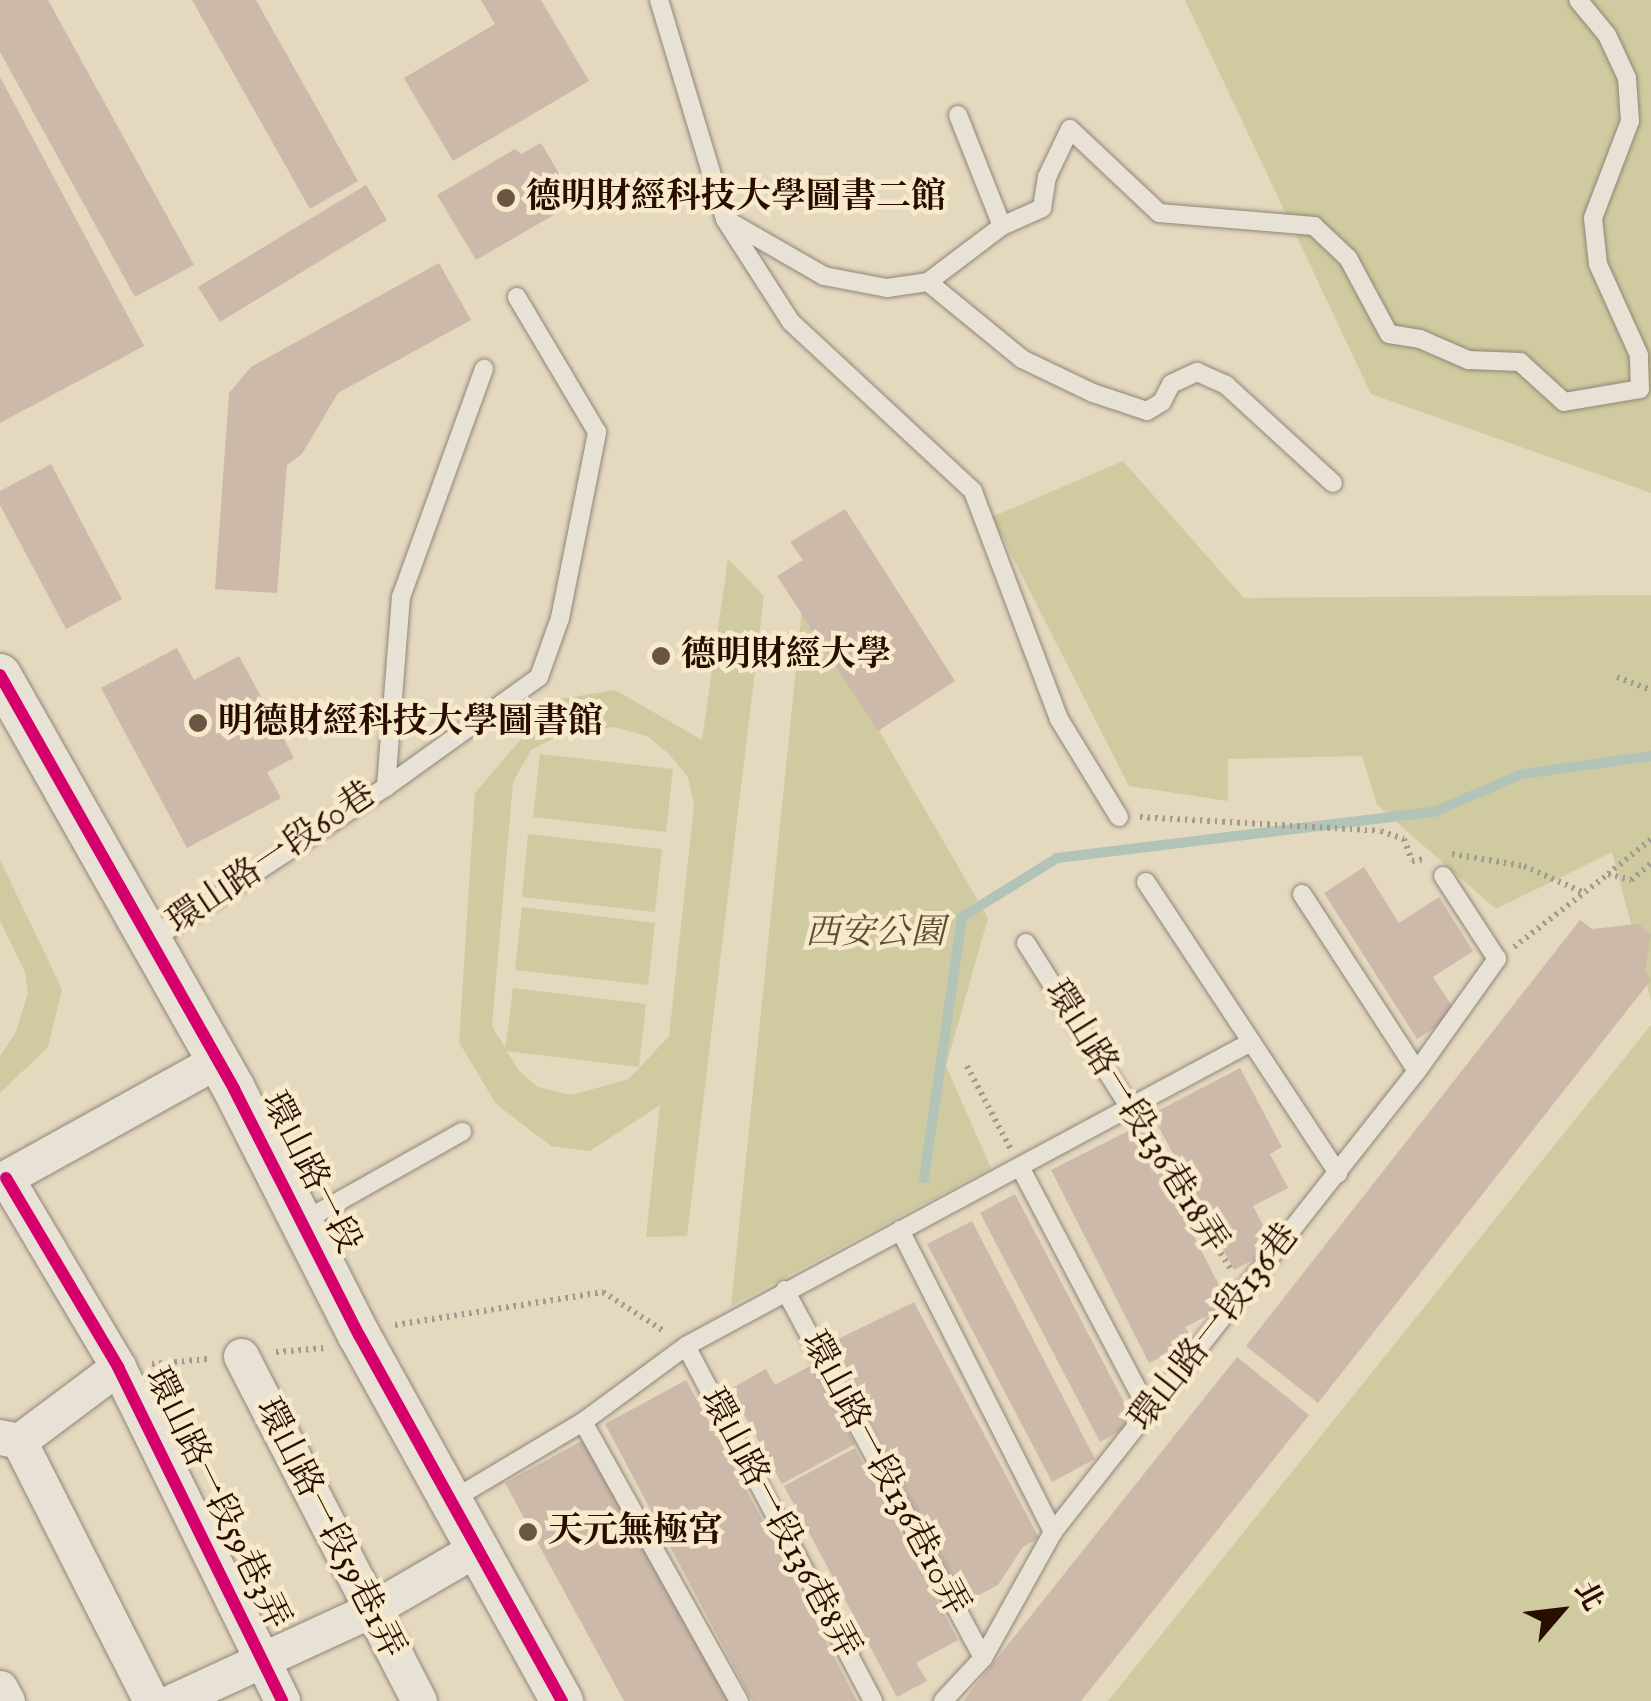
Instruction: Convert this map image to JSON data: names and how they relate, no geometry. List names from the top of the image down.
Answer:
{
  "streets": {
    "street": ["環山路一段", "環山路一段59巷3弄", "環山路一段59巷1弄"],
    "lane": [
      "環山路一段60巷",
      "環山路一段136巷18弄",
      "環山路一段136巷",
      "環山路一段136巷10弄",
      "環山路一段136巷8弄"
    ]
  },
  "crossings": [
    ["環山路一段60巷", "環山路一段"],
    ["環山路一段136巷18弄", "環山路一段136巷"],
    ["環山路一段136巷", "環山路一段136巷10弄"]
  ],
  "parks": ["西安公園"],
  "places": [
    "德明財經科技大學圖書二館",
    "德明財經大學",
    "明德財經科技大學圖書館",
    "天元無極宮"
  ],
  "north": "top right"
}
